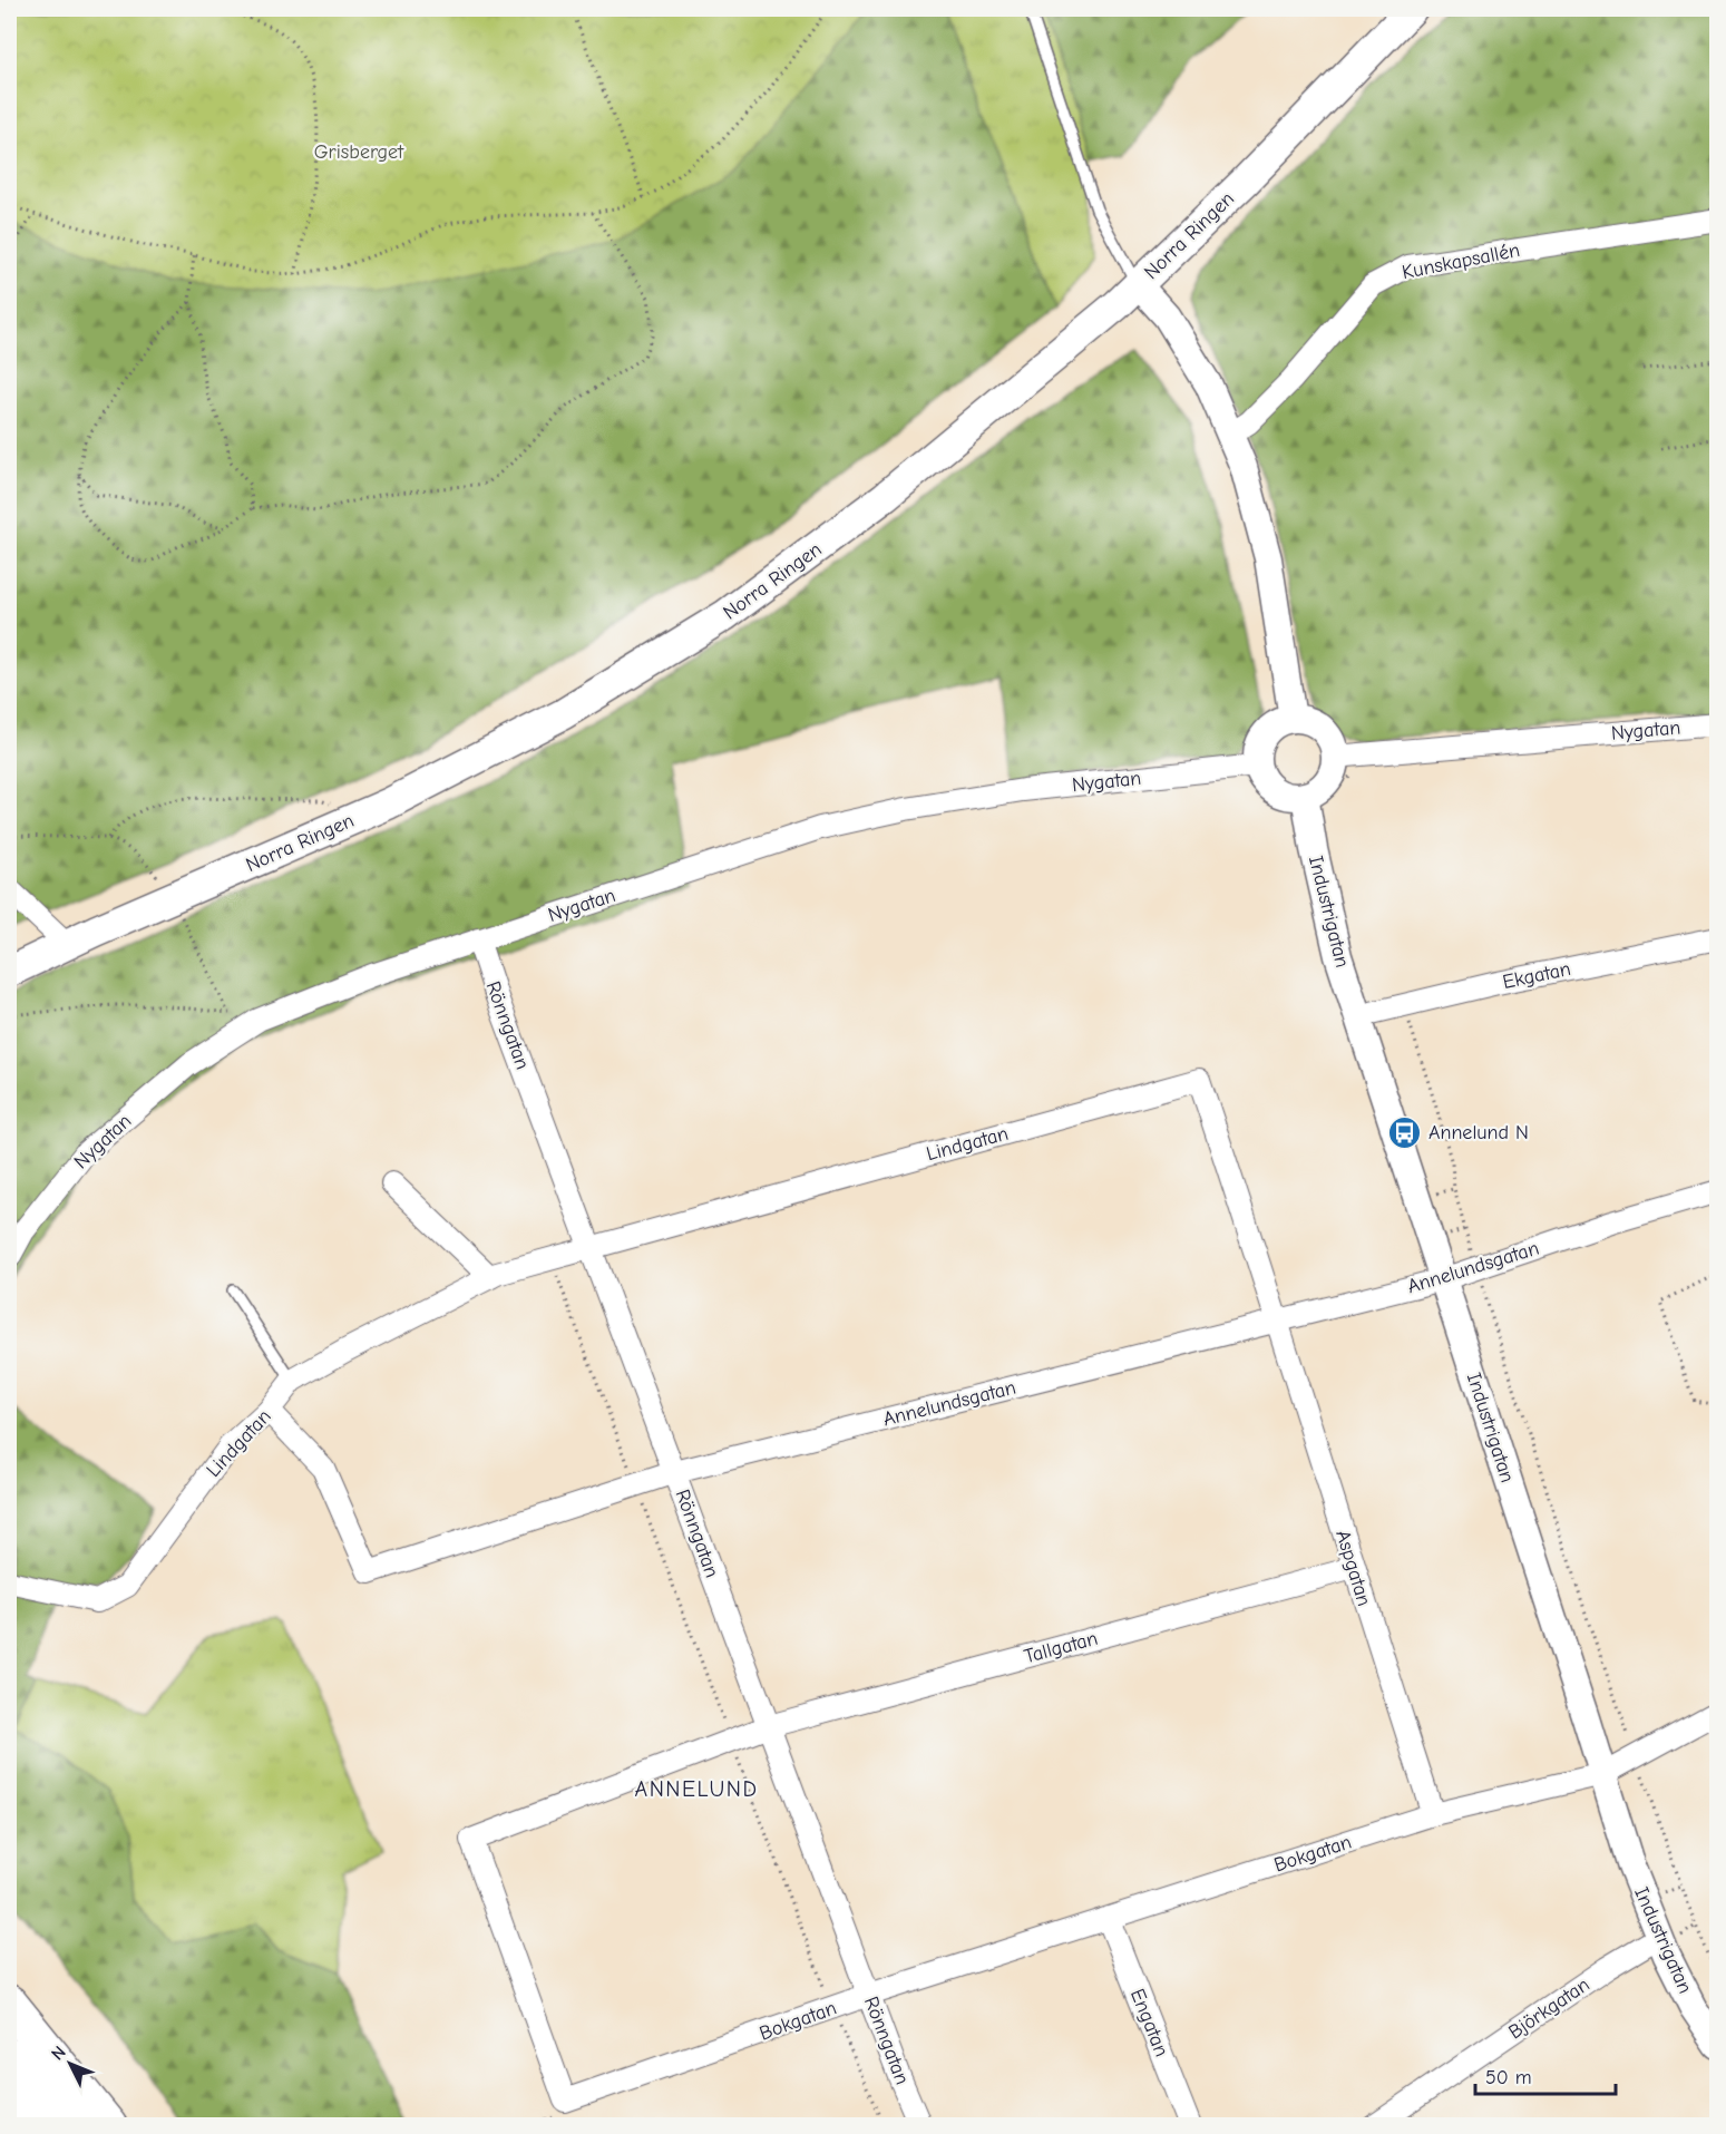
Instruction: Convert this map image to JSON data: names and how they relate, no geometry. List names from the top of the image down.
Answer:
{
  "streets": {
    "main road": ["Norra Ringen"],
    "street": [
      "Kunskapsallén",
      "Nygatan",
      "Industrigatan",
      "Ekgatan",
      "Rönngatan",
      "Lindgatan",
      "Annelundsgatan",
      "Aspgatan",
      "Tallgatan",
      "Bokgatan",
      "Björkgatan",
      "Engatan"
    ]
  },
  "crossings": [
    ["Nygatan", "Rönngatan"],
    ["Industrigatan", "Ekgatan"],
    ["Industrigatan", "Annelundsgatan"],
    ["Industrigatan", "Bokgatan"],
    ["Industrigatan", "Björkgatan"],
    ["Rönngatan", "Lindgatan"],
    ["Rönngatan", "Annelundsgatan"],
    ["Rönngatan", "Tallgatan"],
    ["Rönngatan", "Bokgatan"],
    ["Lindgatan", "Annelundsgatan"],
    ["Lindgatan", "Aspgatan"],
    ["Annelundsgatan", "Aspgatan"],
    ["Aspgatan", "Tallgatan"],
    ["Aspgatan", "Bokgatan"],
    ["Tallgatan", "Bokgatan"],
    ["Bokgatan", "Engatan"]
  ],
  "districts": ["ANNELUND"],
  "parks": ["Grisberget"],
  "places": {
    "bus stop": ["Annelund N"]
  },
  "scale_bar": "50 m",
  "north": "top left"
}
